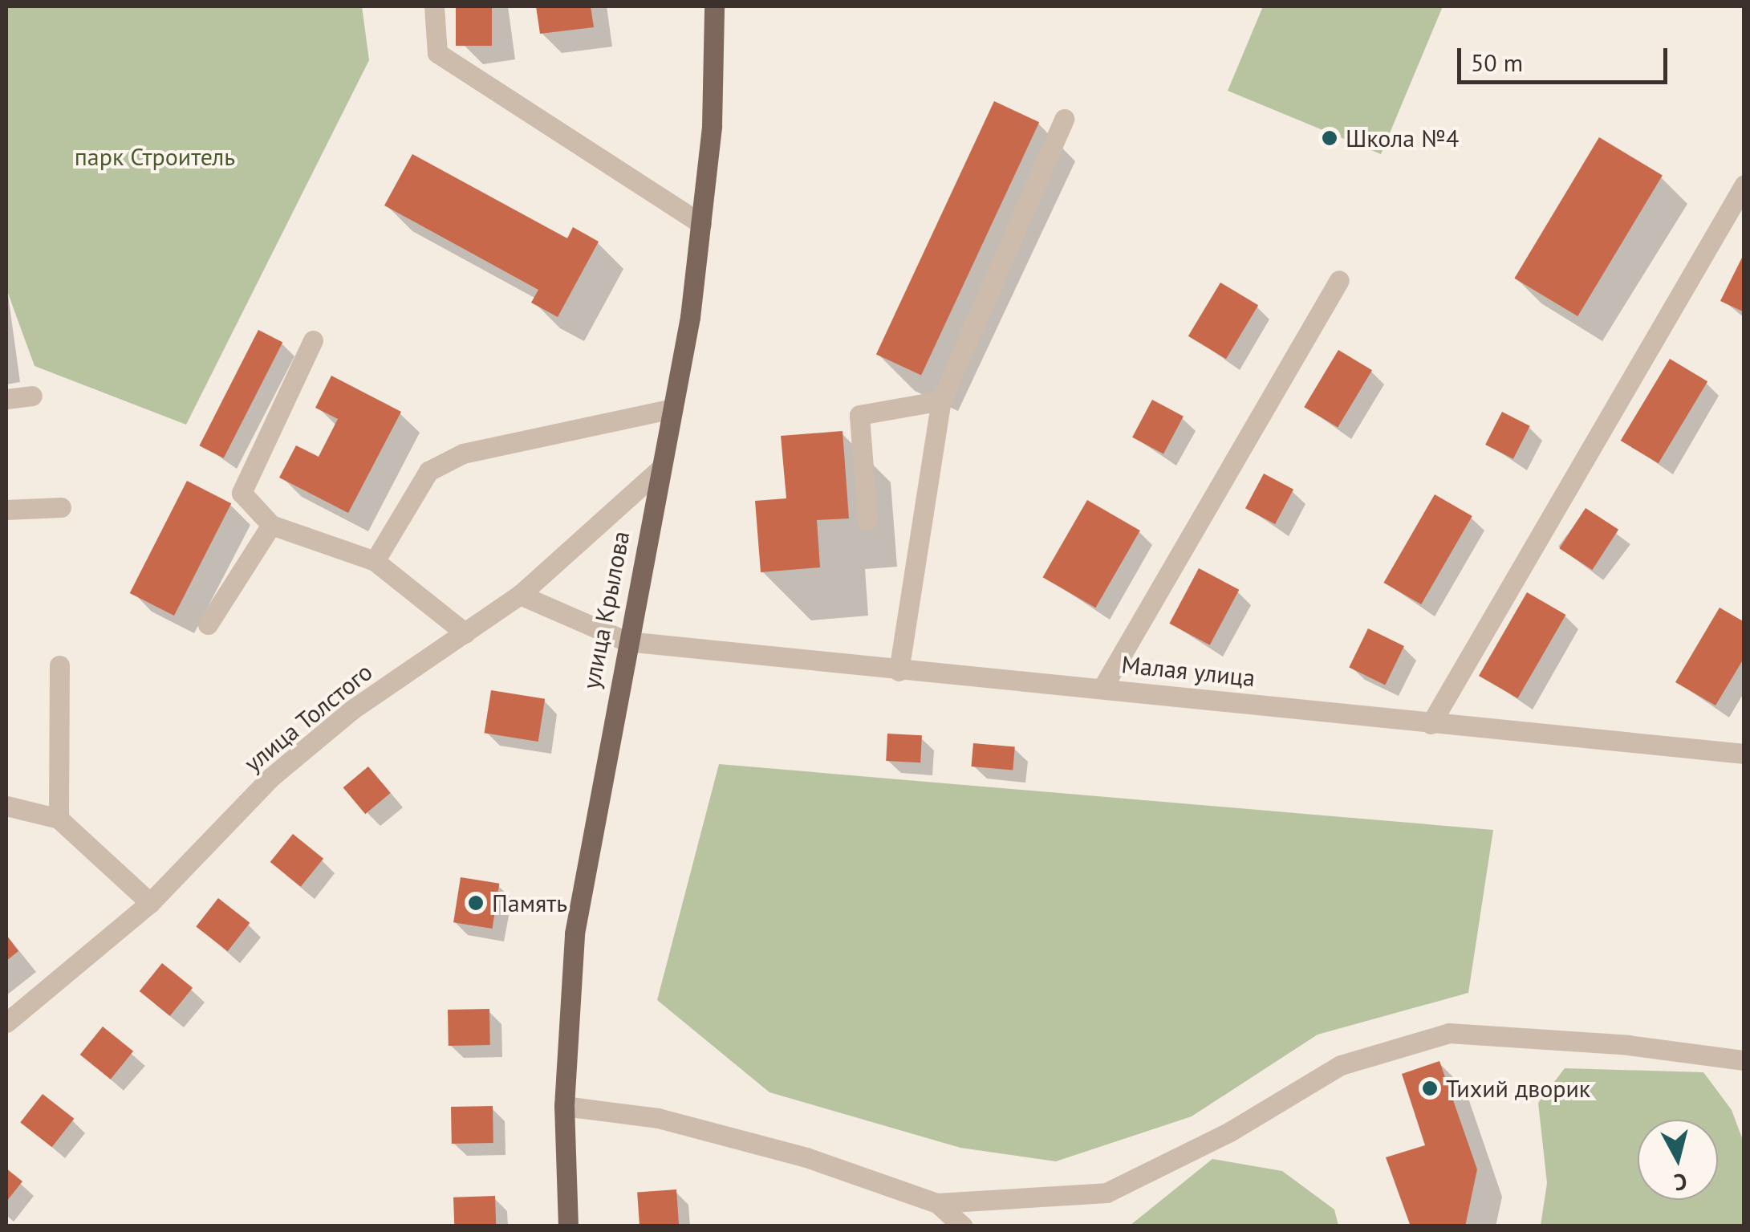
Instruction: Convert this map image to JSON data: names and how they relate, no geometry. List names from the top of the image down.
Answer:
{
  "streets": {
    "main road": ["улица Крылова"],
    "street": ["Малая улица", "улица Толстого"]
  },
  "crossings": [
    ["улица Крылова", "Малая улица"],
    ["улица Крылова", "улица Толстого"],
    ["Малая улица", "улица Толстого"]
  ],
  "parks": ["парк Строитель"],
  "places": ["Школа №4", "Память", "Тихий дворик"],
  "scale_bar": "50 m",
  "north": "bottom"
}
